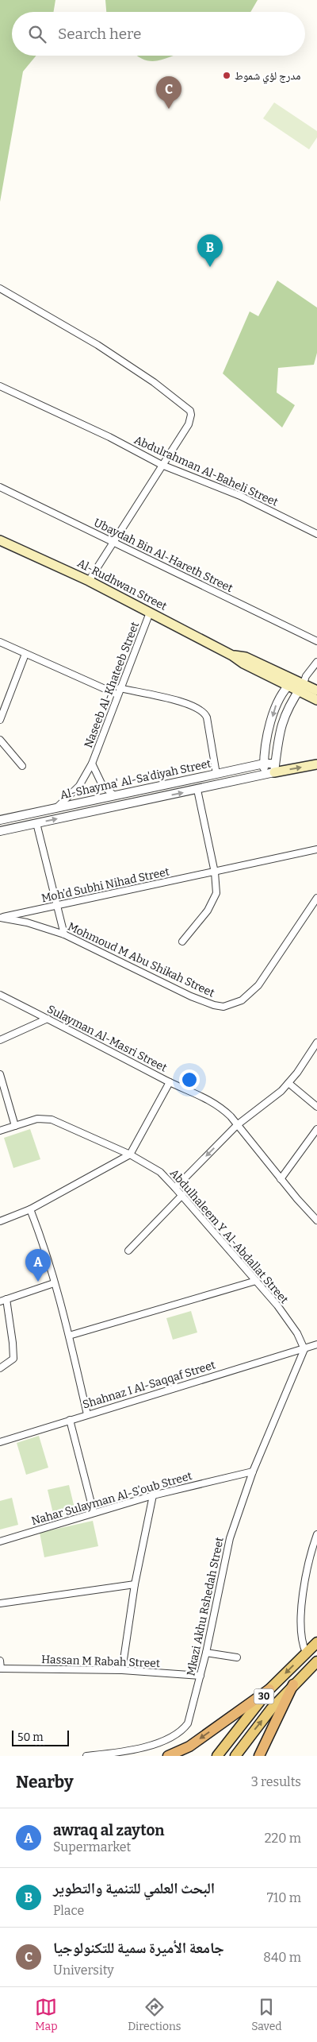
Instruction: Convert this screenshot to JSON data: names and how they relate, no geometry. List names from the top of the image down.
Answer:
{
  "streets": {
    "main road": ["Al-Rudhwan Street", "30"],
    "street": [
      "Abdulrahman Al-Baheli Street",
      "Ubaydah Bin Al-Hareth Street",
      "Naseeb Al-Khateeb Street",
      "Al-Shayma' Al-Sa'diyah Street",
      "Moh’d Subhi Nihad Street",
      "Mohmoud M Abu Shikah Street",
      "Sulayman Al-Masri Street",
      "Abdulhaleem Y Al-Abdallat Street",
      "Shahnaz I Al-Saqqaf Street",
      "Nahar Sulayman Al-S’oub Street",
      "Mkazi Akhu Rshedah Street",
      "Hassan M Rabah Street"
    ]
  },
  "crossings": [
    ["Al-Rudhwan Street", "Naseeb Al-Khateeb Street"],
    ["Naseeb Al-Khateeb Street", "Al-Shayma' Al-Sa'diyah Street"],
    ["Moh’d Subhi Nihad Street", "Mohmoud M Abu Shikah Street"],
    ["Abdulhaleem Y Al-Abdallat Street", "Shahnaz I Al-Saqqaf Street"],
    ["Abdulhaleem Y Al-Abdallat Street", "Mkazi Akhu Rshedah Street"],
    ["Shahnaz I Al-Saqqaf Street", "Mkazi Akhu Rshedah Street"],
    ["Nahar Sulayman Al-S’oub Street", "Mkazi Akhu Rshedah Street"],
    ["Mkazi Akhu Rshedah Street", "Hassan M Rabah Street"]
  ],
  "places": ["مدرج لؤي شموط"],
  "scale_bar": "50 m",
  "page": {
    "search": "Search here",
    "pins": ["C", "B", "A"],
    "scale": "50 m",
    "heading": ["Nearby", "3 results"],
    "list": [
      {
        "mark": "A",
        "name": "awraq al zayton",
        "note": "Supermarket",
        "value": "220 m"
      },
      {
        "mark": "B",
        "name": "البحث العلمي للتنمية والتطوير",
        "note": "Place",
        "value": "710 m"
      },
      {
        "mark": "C",
        "name": "جامعة الأميرة سمية للتكنولوجيا",
        "note": "University",
        "value": "840 m"
      }
    ],
    "nav": ["Map", "Directions", "Saved"]
  }
}
